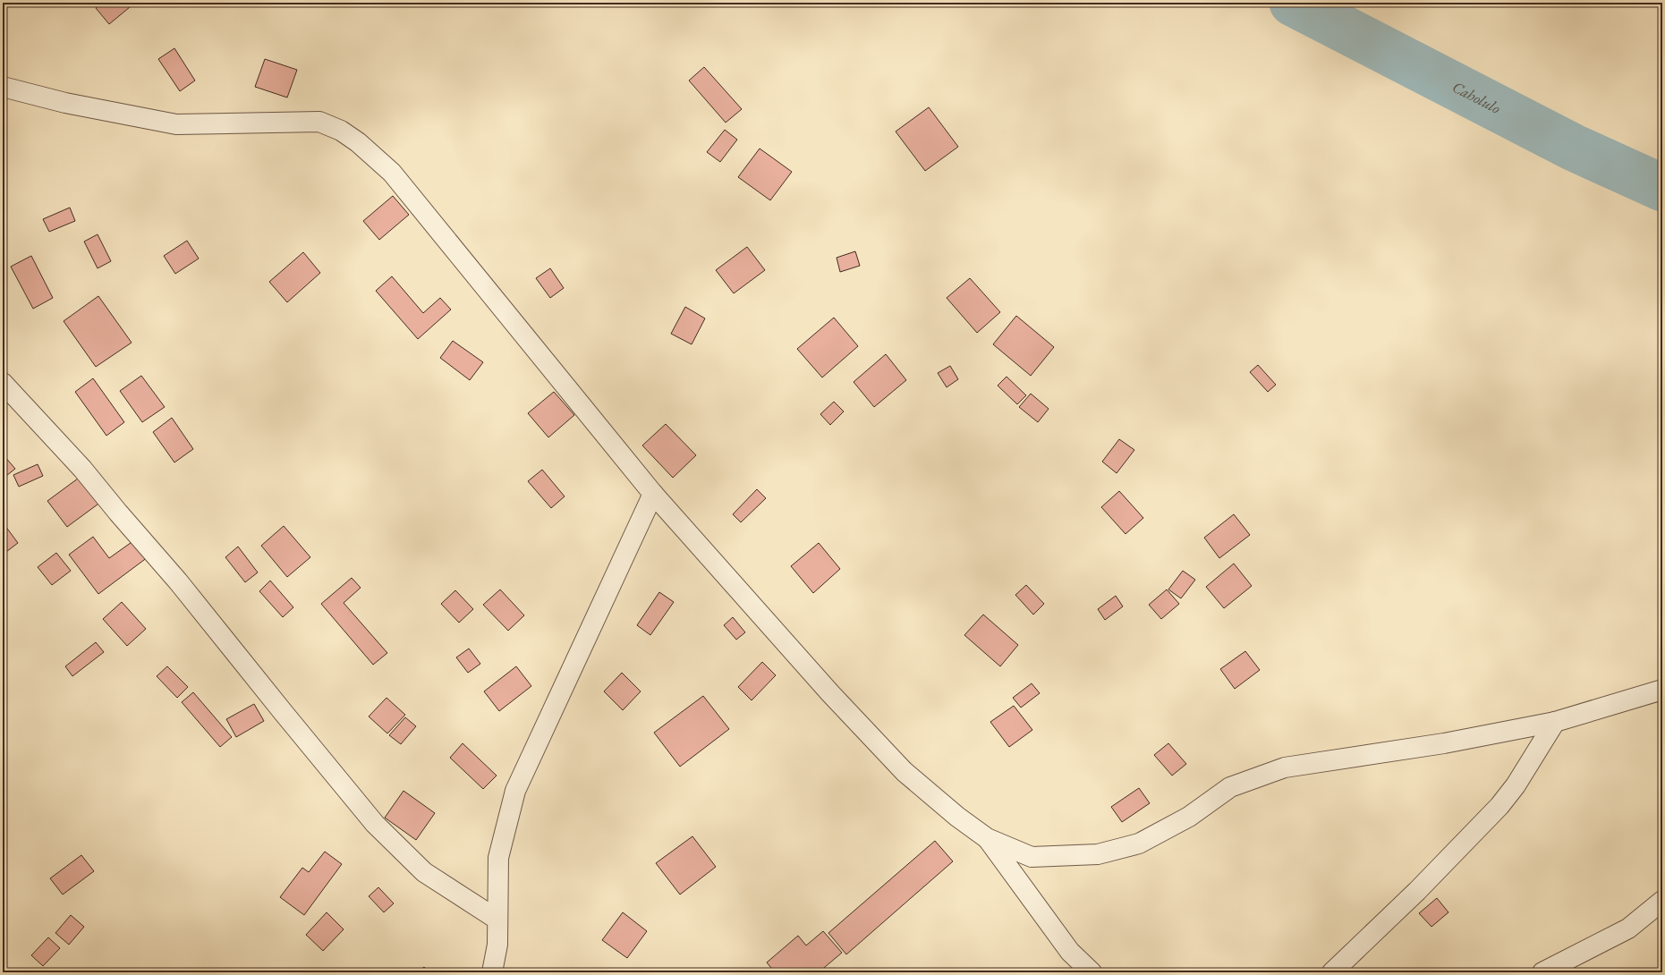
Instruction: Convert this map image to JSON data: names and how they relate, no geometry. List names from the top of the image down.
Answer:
{
  "water": ["Caholulo"]
}
